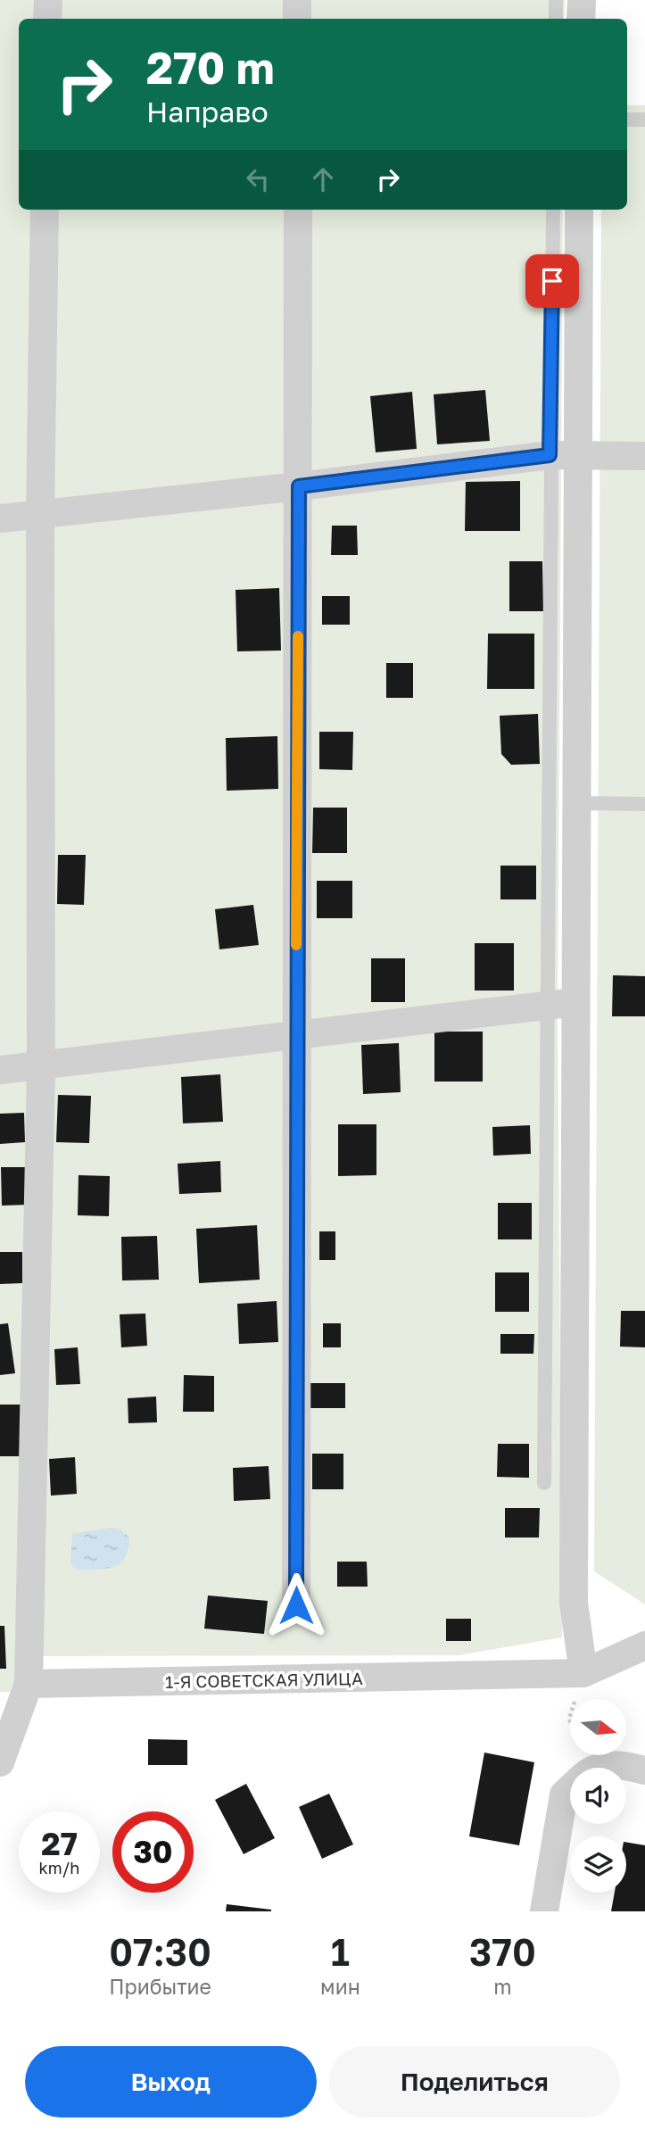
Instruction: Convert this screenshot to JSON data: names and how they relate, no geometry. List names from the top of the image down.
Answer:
{
  "streets": {
    "street": ["1-Я СОВЕТСКАЯ УЛИЦА"]
  },
  "north": "right",
  "page": {
    "turn": ["270 m", "Направо"],
    "speed": "27 km/h",
    "limit": "30",
    "eta": [
      "07:30",
      "Прибытие",
      "1",
      "мин",
      "370",
      "m"
    ],
    "buttons": ["Выход", "Поделиться"]
  }
}
